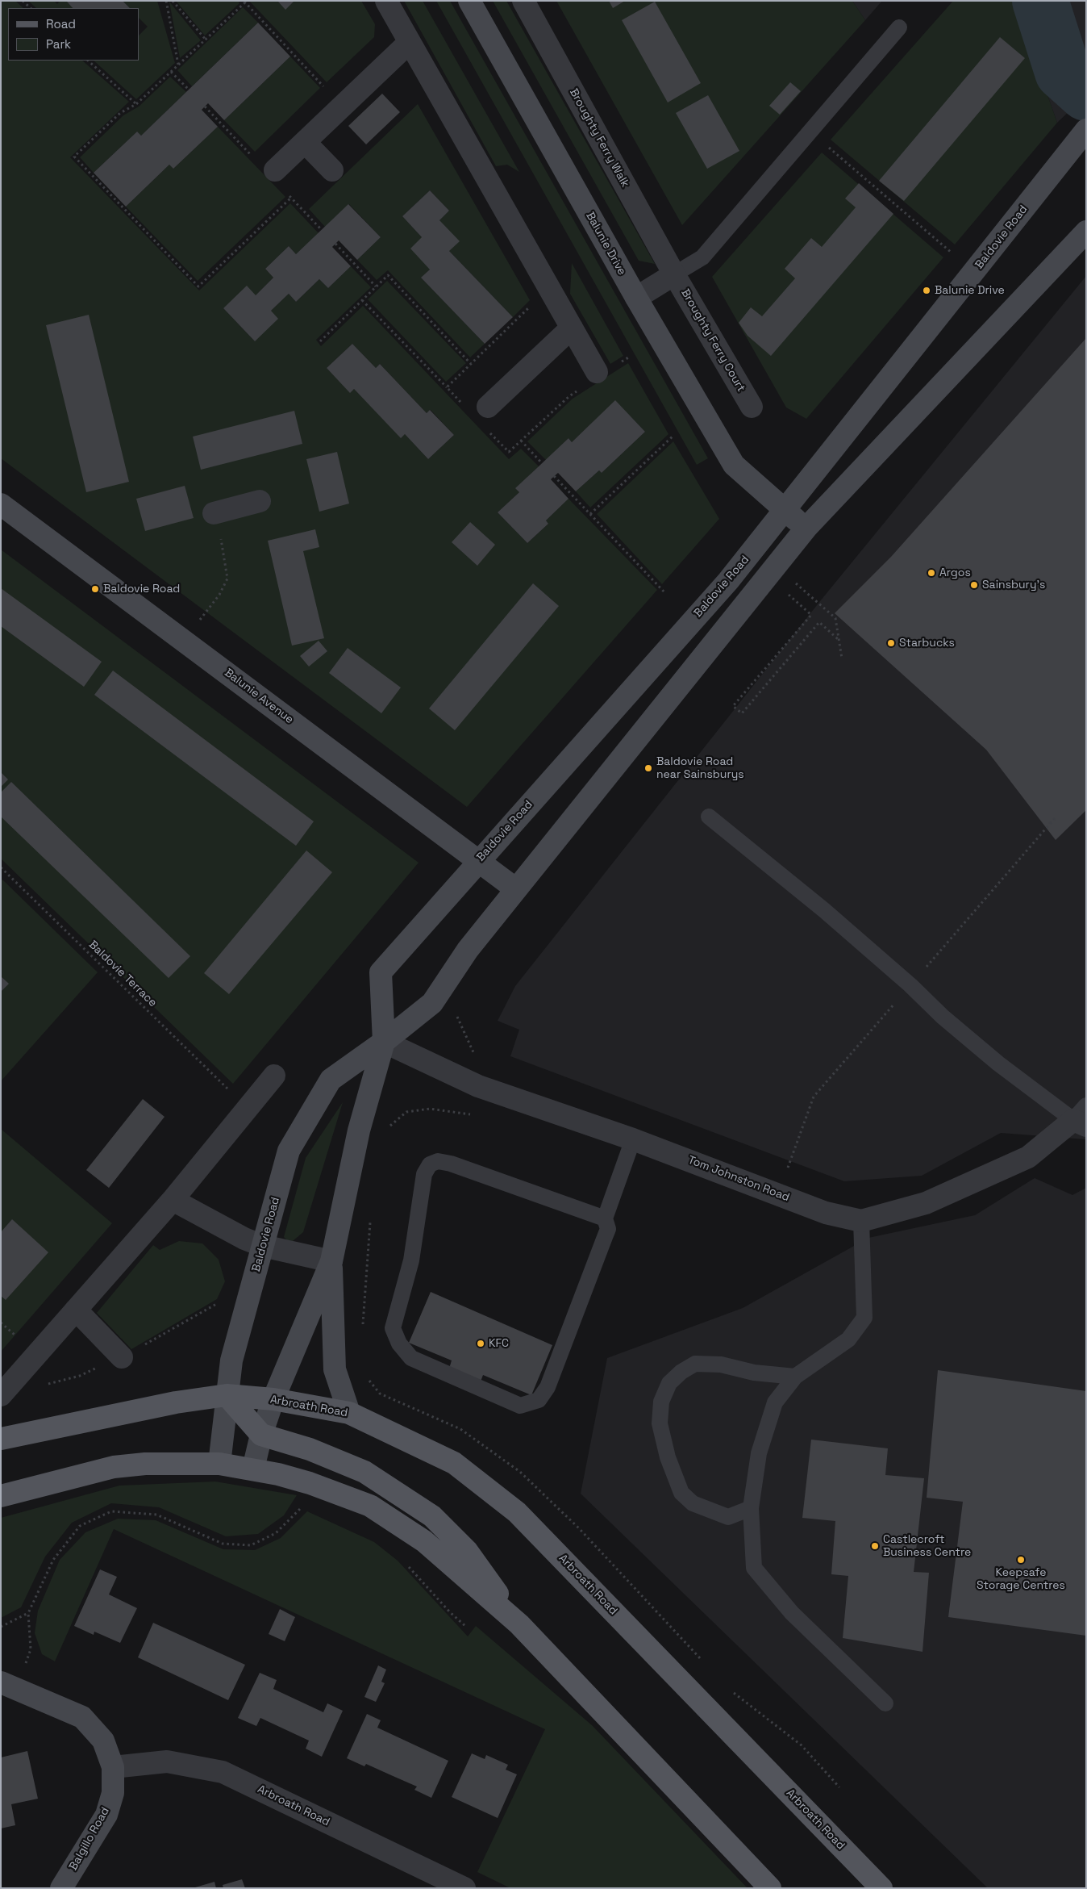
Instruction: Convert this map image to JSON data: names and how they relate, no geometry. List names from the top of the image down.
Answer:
{
  "streets": {
    "main road": [
      "Baldovie Road",
      "Balunie Drive",
      "Balunie Avenue",
      "Arbroath Road",
      "Balgillo Road"
    ],
    "street": ["Broughty Ferry Walk", "Broughty Ferry Court", "Tom Johnston Road"],
    "path": ["Baldovie Terrace"]
  },
  "crossings": [
    ["Broughty Ferry Walk", "Broughty Ferry Court"],
    ["Baldovie Road", "Balunie Drive"],
    ["Baldovie Road", "Balunie Avenue"],
    ["Baldovie Road", "Tom Johnston Road"],
    ["Baldovie Road", "Arbroath Road"],
    ["Arbroath Road", "Balgillo Road"]
  ],
  "places": [
    "Balunie Drive",
    "Argos",
    "Sainsbury's",
    "Baldovie Road",
    "Starbucks",
    "Baldovie Road near Sainsburys",
    "KFC",
    "Castlecroft Business Centre",
    "Keepsafe Storage Centres"
  ],
  "legend": ["Road", "Park"]
}
